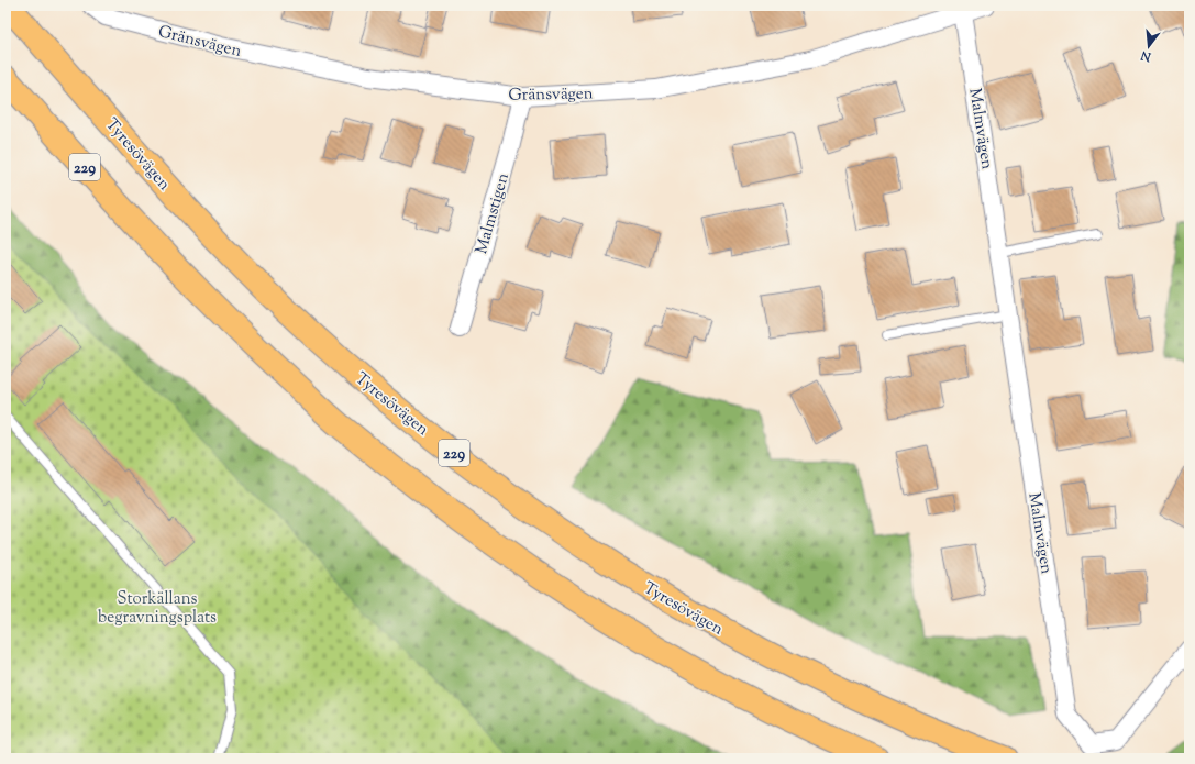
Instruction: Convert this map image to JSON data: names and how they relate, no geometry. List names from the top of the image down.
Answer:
{
  "streets": {
    "highway": ["Tyresövägen", "229"],
    "street": ["Gränsvägen", "Malmvägen", "Malmstigen"]
  },
  "crossings": [
    ["Gränsvägen", "Malmvägen"],
    ["Gränsvägen", "Malmstigen"]
  ],
  "parks": ["Storkällans begravningsplats"],
  "north": "bottom"
}
